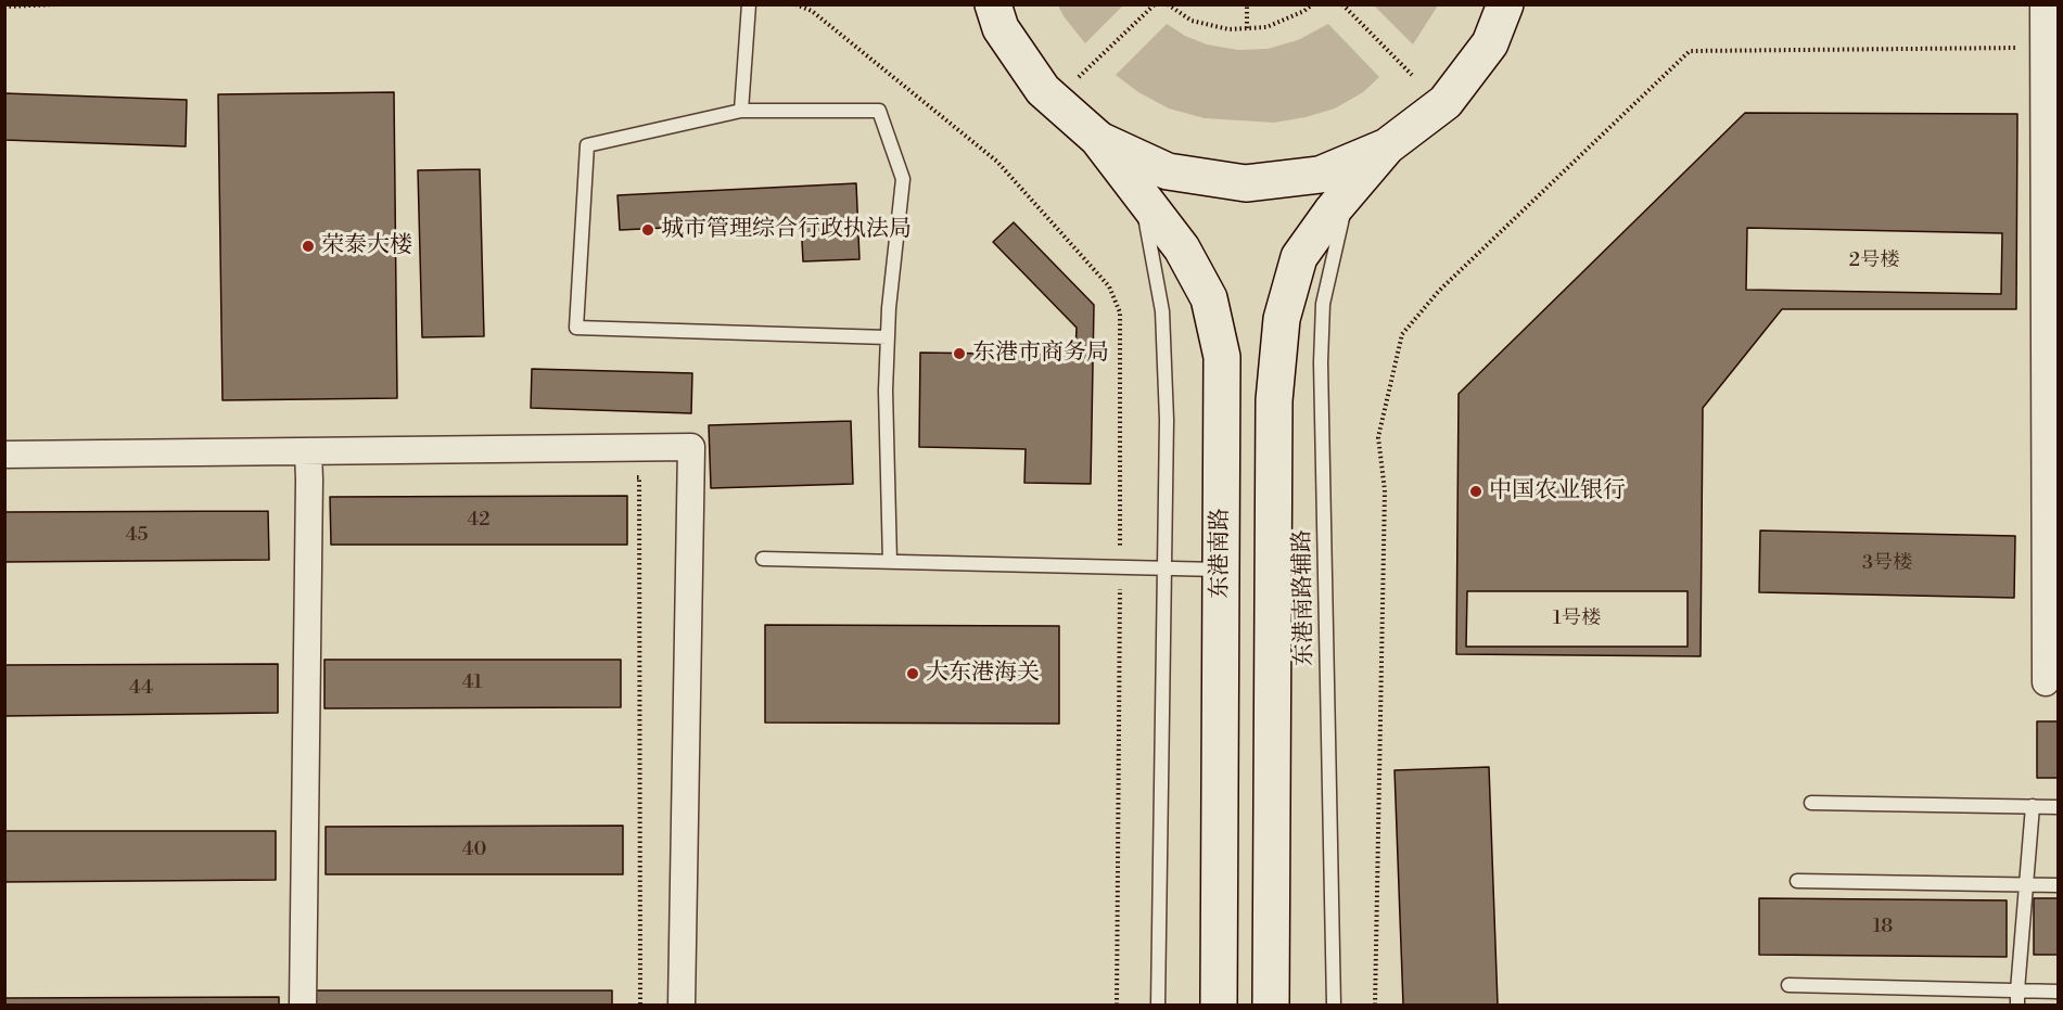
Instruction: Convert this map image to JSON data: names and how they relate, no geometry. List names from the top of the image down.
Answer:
{
  "streets": {
    "main road": ["东港南路"],
    "lane": ["东港南路辅路"]
  },
  "places": [
    "城市管理综合行政执法局",
    "荣泰大楼",
    "东港市商务局",
    "中国农业银行",
    "大东港海关"
  ],
  "house_numbers": [
    "2号楼",
    "42",
    "45",
    "3号楼",
    "1号楼",
    "41",
    "44",
    "40",
    "18"
  ]
}
